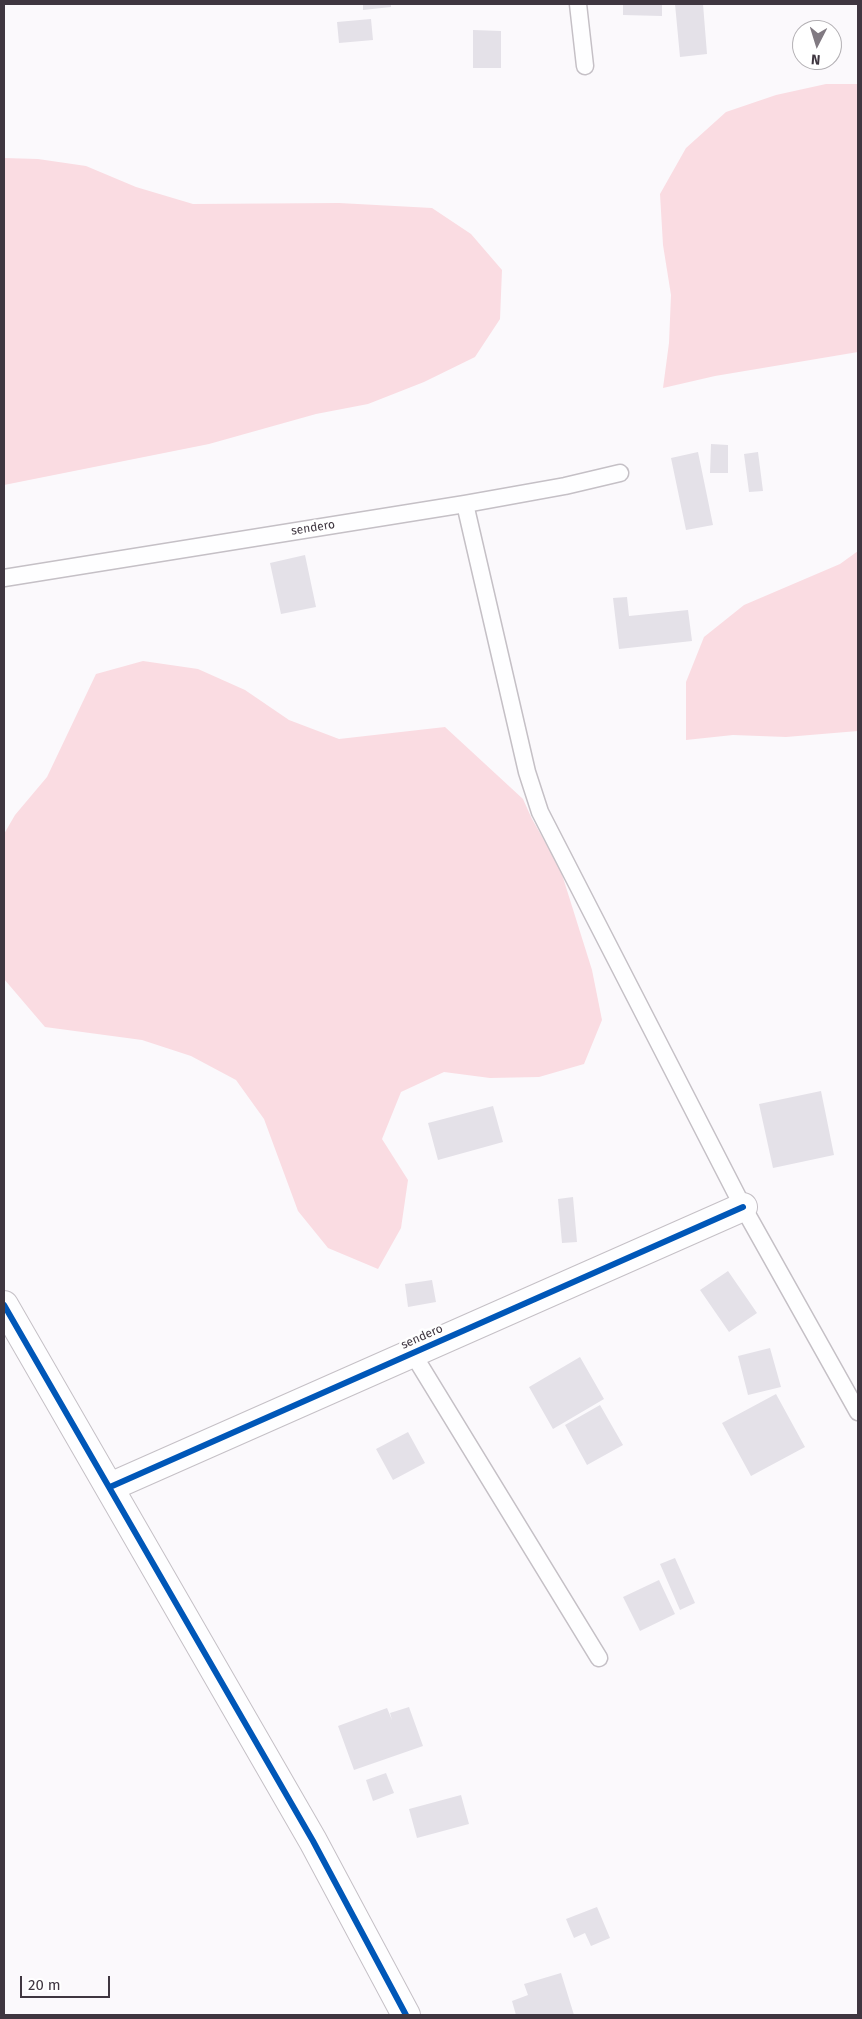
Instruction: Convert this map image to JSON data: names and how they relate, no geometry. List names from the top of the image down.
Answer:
{
  "streets": {
    "street": ["sendero"]
  },
  "scale_bar": "20 m",
  "north": "bottom"
}
